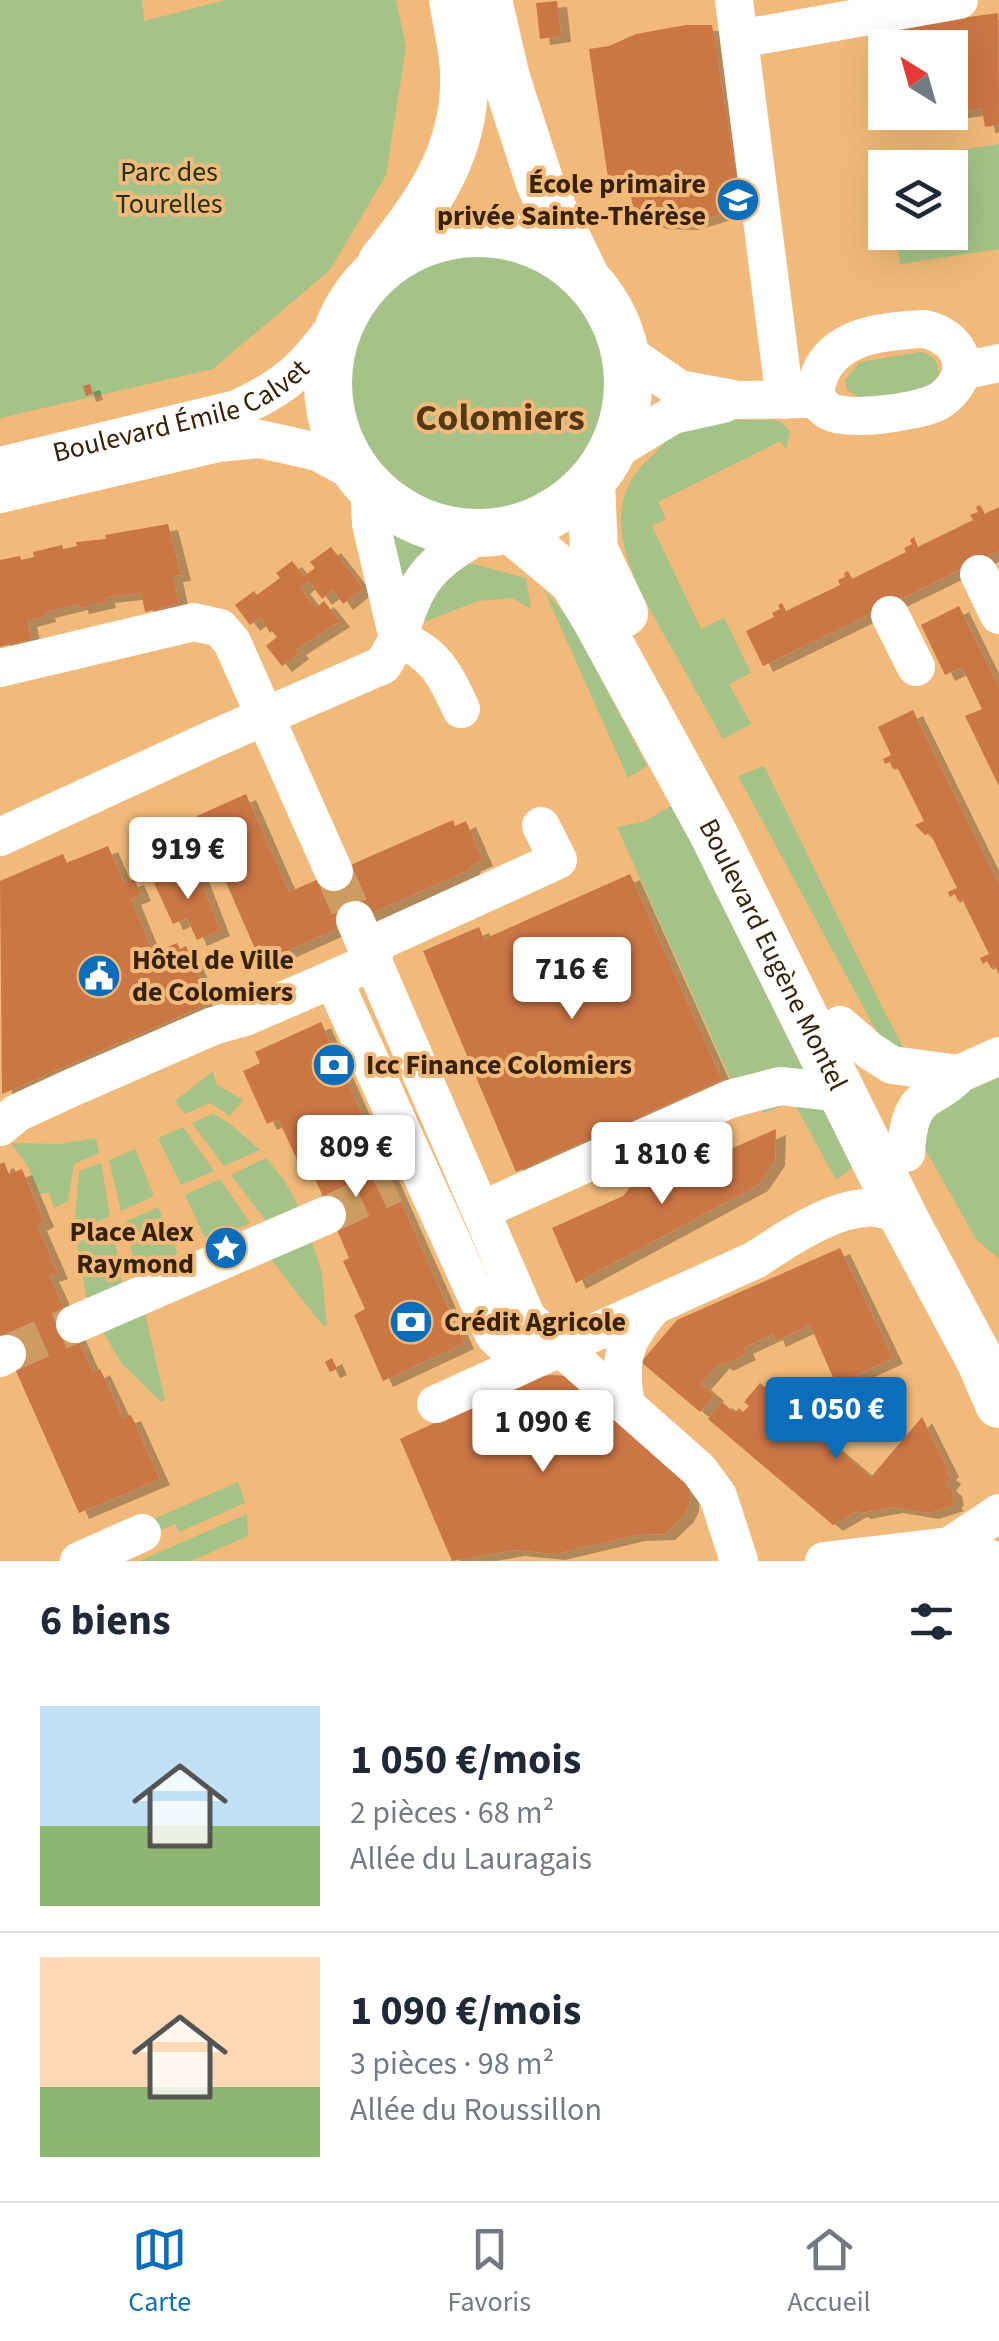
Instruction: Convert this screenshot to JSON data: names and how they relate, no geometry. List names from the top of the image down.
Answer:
{
  "streets": {
    "main road": ["Boulevard Eugène Montel"],
    "street": ["Boulevard Émile Calvet"]
  },
  "crossings": [
    ["Boulevard Émile Calvet", "Boulevard Eugène Montel"]
  ],
  "districts": ["Colomiers"],
  "parks": ["Parc des Tourelles"],
  "places": {
    "school or university": ["École primaire privée Sainte-Thérèse"],
    "public building": ["Hôtel de Ville de Colomiers"],
    "bank": ["Icc Finance Colomiers", "Crédit Agricole"],
    "place": ["Place Alex Raymond"]
  },
  "north": "top left",
  "page": {
    "price": [
      "919 €",
      "716 €",
      "809 €",
      "1 810 €",
      "1 050 €",
      "1 090 €"
    ],
    "heading": "6 biens",
    "list": [
      {
        "name": "1 050 €/mois",
        "note": "2 pièces · 68 m² · Allée du Lauragais"
      },
      {
        "name": "1 090 €/mois",
        "note": "3 pièces · 98 m² · Allée du Roussillon"
      }
    ],
    "tabs": ["Carte", "Favoris", "Accueil"]
  }
}
